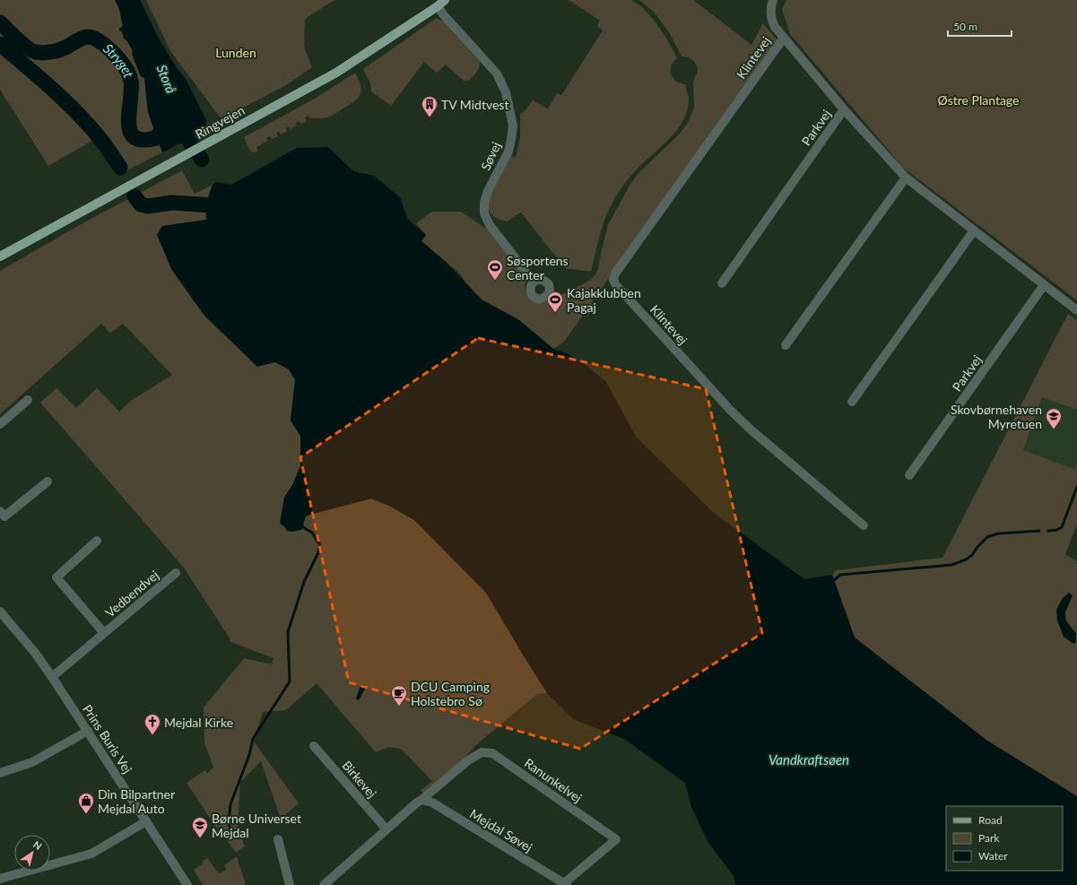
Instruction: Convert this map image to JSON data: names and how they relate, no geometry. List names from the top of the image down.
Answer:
{
  "streets": {
    "main road": ["Ringvejen"],
    "street": [
      "Klintevej",
      "Parkvej",
      "Søvej",
      "Vedbendvej",
      "Prins Buris Vej",
      "Birkevej",
      "Ranunkelvej",
      "Mejdal Søvej"
    ]
  },
  "crossings": [
    ["Klintevej", "Parkvej"],
    ["Ringvejen", "Søvej"],
    ["Vedbendvej", "Prins Buris Vej"],
    ["Ranunkelvej", "Mejdal Søvej"]
  ],
  "water": ["Stryget", "Storå", "Vandkraftsøen"],
  "parks": ["Lunden", "Østre Plantage"],
  "places": {
    "building": ["TV Midtvest"],
    "sports": ["Søsportens Center", "Kajakklubben Pagaj"],
    "school or university": ["Skovbørnehaven Myretuen", "Børne Universet Mejdal"],
    "cafe": ["DCU Camping Holstebro Sø"],
    "church": ["Mejdal Kirke"],
    "shop": ["Din Bilpartner Mejdal Auto"]
  },
  "legend": ["Road", "Park", "Water"],
  "scale_bar": "50 m",
  "north": "top right"
}
